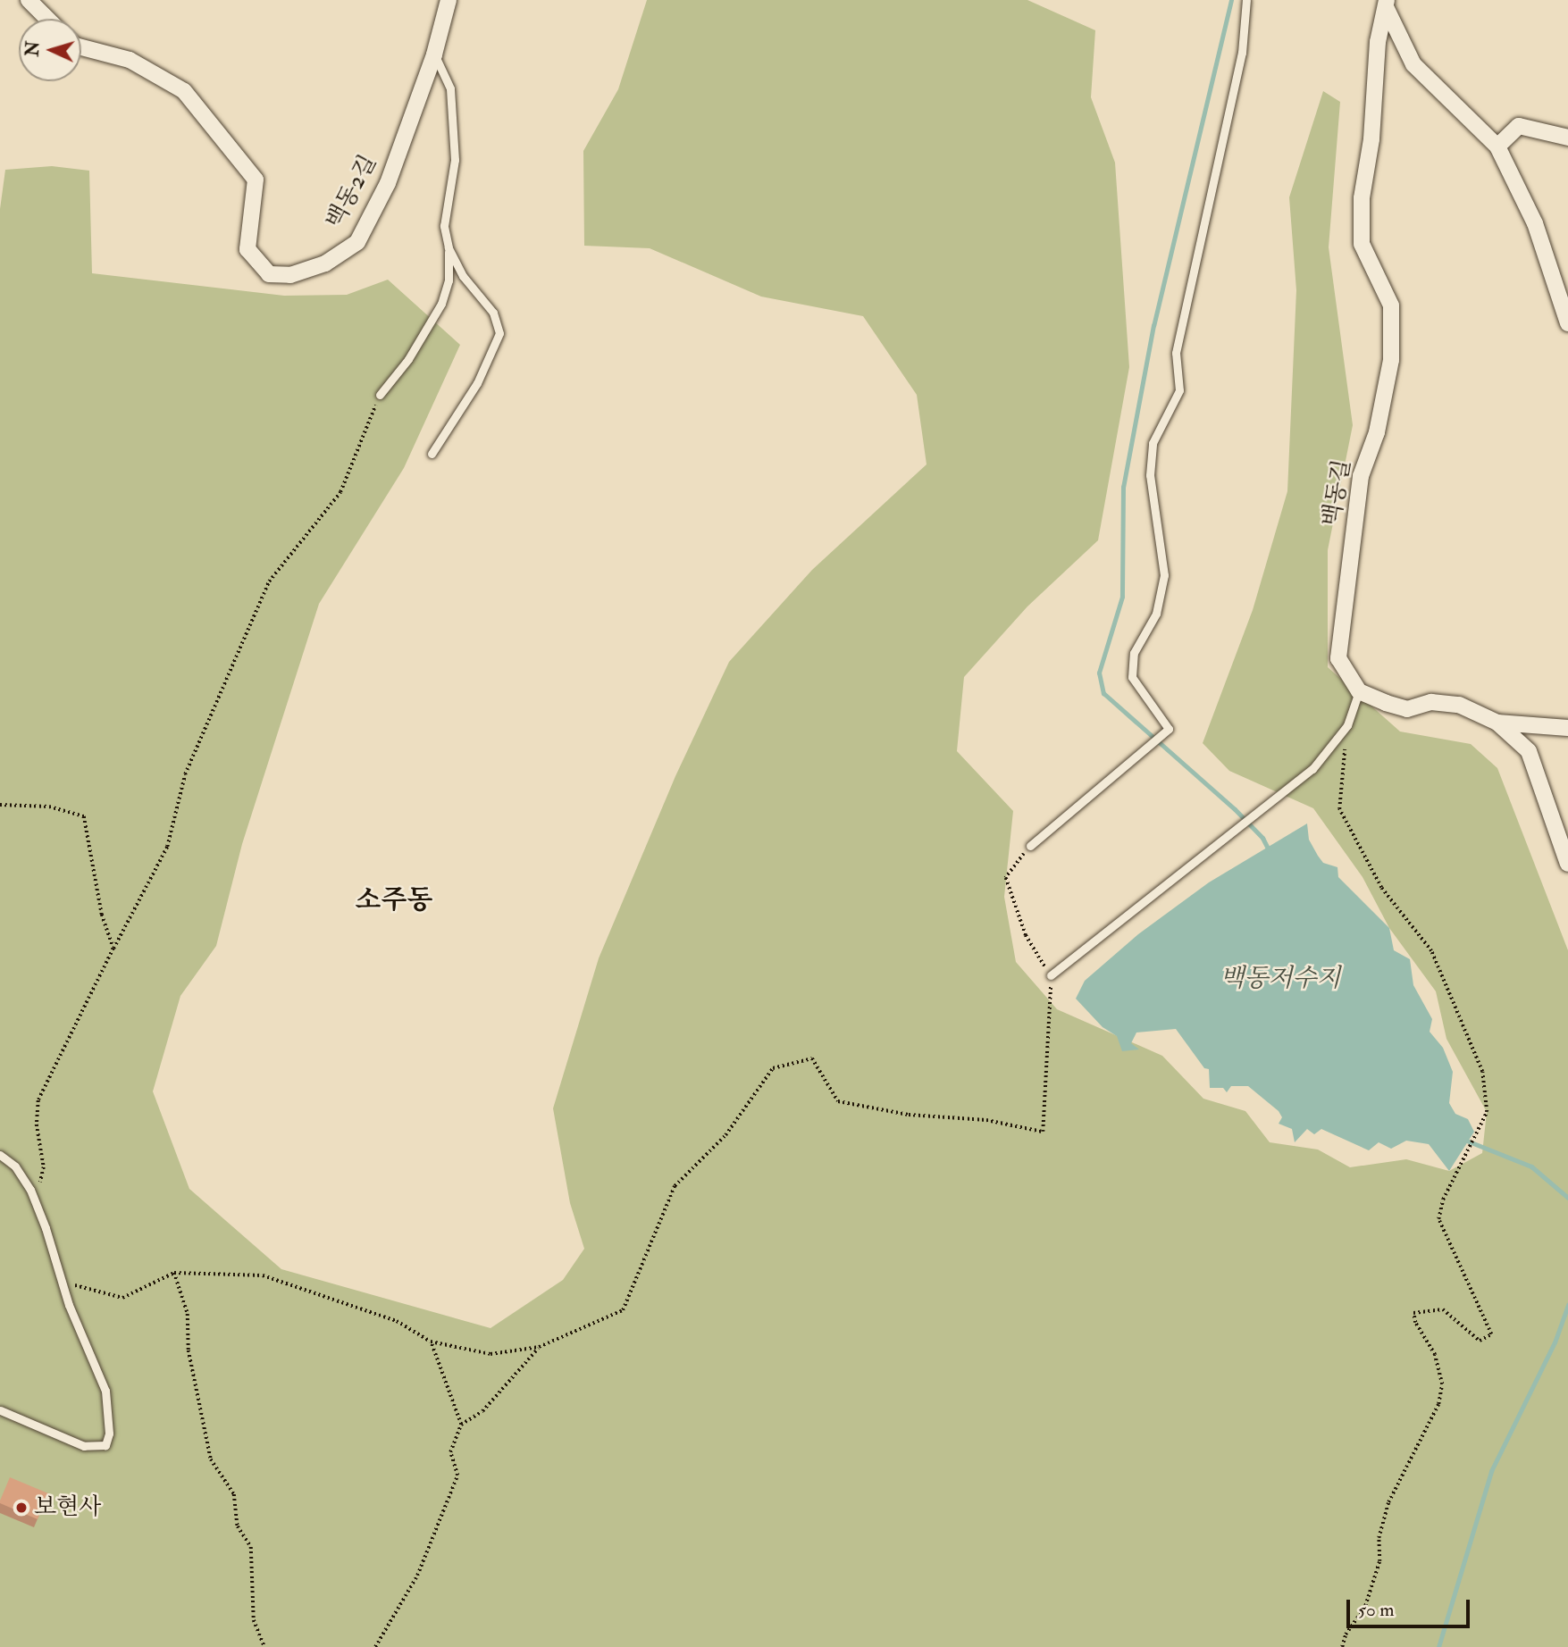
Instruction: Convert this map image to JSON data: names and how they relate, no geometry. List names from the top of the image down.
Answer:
{
  "streets": {
    "street": ["백동2길", "백동길"]
  },
  "districts": ["소주동"],
  "water": ["백동저수지"],
  "places": ["보현사"],
  "scale_bar": "50 m",
  "north": "left"
}
